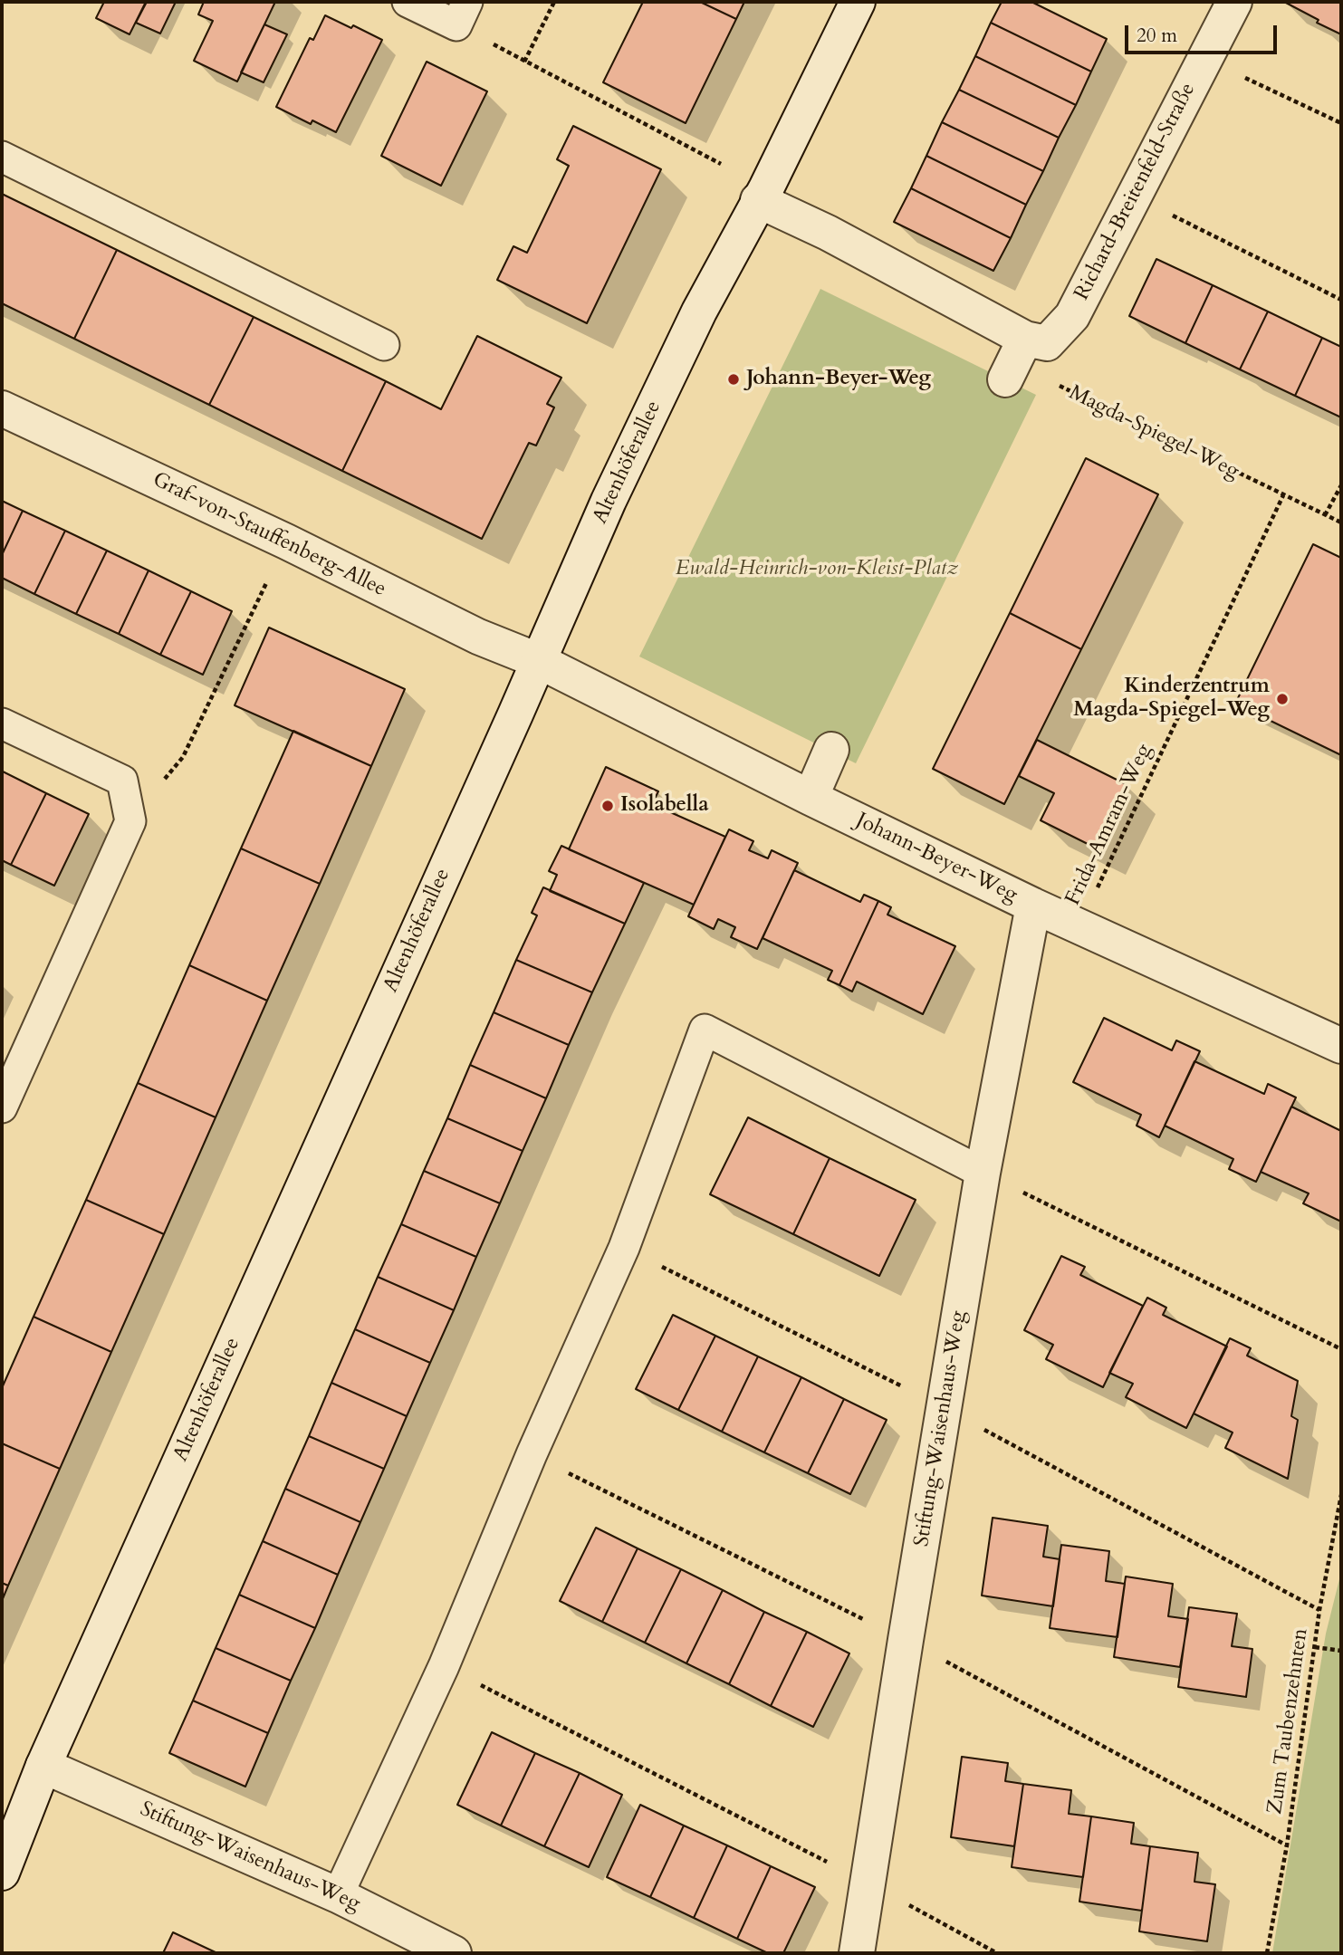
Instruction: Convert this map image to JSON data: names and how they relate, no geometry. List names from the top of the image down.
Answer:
{
  "streets": {
    "street": [
      "Richard-Breitenfeld-Straße",
      "Altenhöferallee",
      "Graf-von-Stauffenberg-Allee",
      "Johann-Beyer-Weg",
      "Stiftung-Waisenhaus-Weg"
    ],
    "path": ["Magda-Spiegel-Weg", "Frida-Amram-Weg", "Zum Taubenzehnten"]
  },
  "crossings": [
    ["Richard-Breitenfeld-Straße", "Magda-Spiegel-Weg"],
    ["Magda-Spiegel-Weg", "Frida-Amram-Weg"],
    ["Altenhöferallee", "Graf-von-Stauffenberg-Allee"],
    ["Altenhöferallee", "Johann-Beyer-Weg"],
    ["Altenhöferallee", "Stiftung-Waisenhaus-Weg"],
    ["Graf-von-Stauffenberg-Allee", "Johann-Beyer-Weg"],
    ["Frida-Amram-Weg", "Johann-Beyer-Weg"],
    ["Johann-Beyer-Weg", "Stiftung-Waisenhaus-Weg"]
  ],
  "parks": ["Ewald-Heinrich-von-Kleist-Platz"],
  "places": ["Johann-Beyer-Weg", "Kinderzentrum Magda-Spiegel-Weg", "Isolabella"],
  "scale_bar": "20 m"
}
